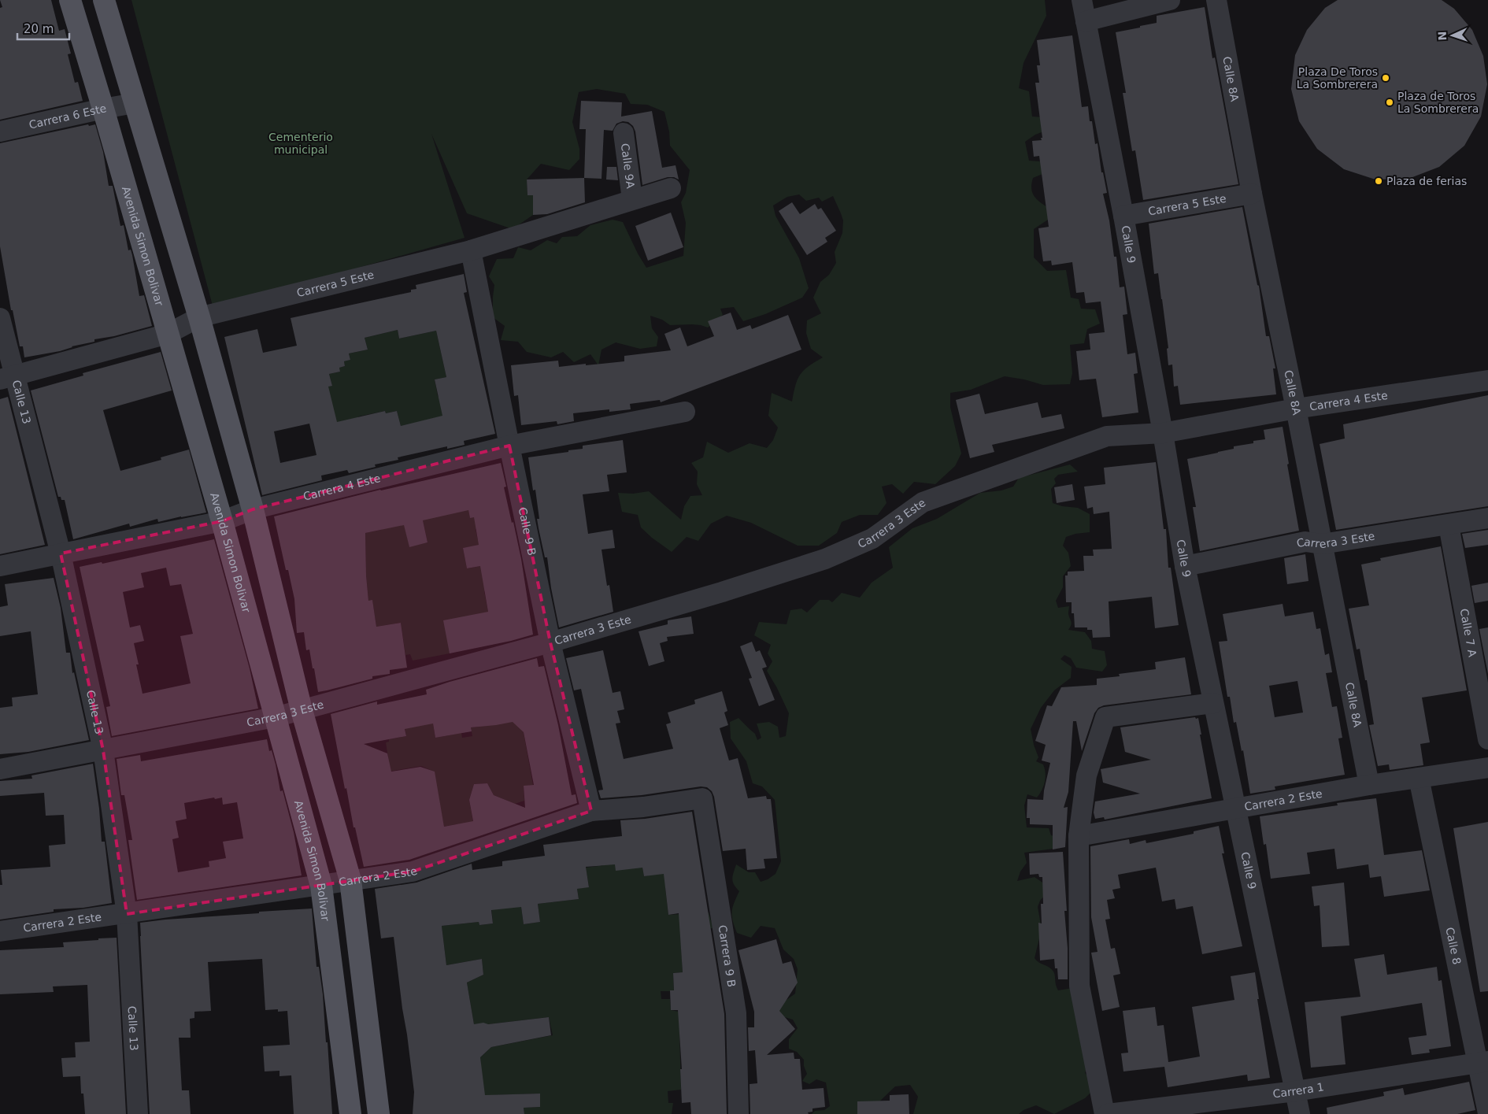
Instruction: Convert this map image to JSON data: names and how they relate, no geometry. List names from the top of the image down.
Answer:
{
  "streets": {
    "main road": ["Avenida Simon Bolivar"],
    "street": [
      "Calle 8A",
      "Carrera 6 Este",
      "Calle 9A",
      "Carrera 5 Este",
      "Calle 9",
      "Carrera 4 Este",
      "Calle 13",
      "Carrera 3 Este",
      "Calle 9 B",
      "Calle 7 A",
      "Carrera 2 Este",
      "Calle 8",
      "Carrera 9 B",
      "Carrera 1"
    ]
  },
  "crossings": [
    ["Calle 8A", "Carrera 5 Este"],
    ["Calle 8A", "Carrera 4 Este"],
    ["Calle 8A", "Carrera 3 Este"],
    ["Calle 8A", "Carrera 2 Este"],
    ["Carrera 6 Este", "Avenida Simon Bolivar"],
    ["Calle 9A", "Carrera 5 Este"],
    ["Carrera 5 Este", "Calle 9"],
    ["Carrera 5 Este", "Avenida Simon Bolivar"],
    ["Carrera 5 Este", "Calle 13"],
    ["Carrera 5 Este", "Calle 9 B"],
    ["Calle 9", "Carrera 4 Este"],
    ["Calle 9", "Carrera 3 Este"],
    ["Calle 9", "Carrera 2 Este"],
    ["Calle 9", "Carrera 1"],
    ["Avenida Simon Bolivar", "Carrera 4 Este"],
    ["Avenida Simon Bolivar", "Carrera 3 Este"],
    ["Avenida Simon Bolivar", "Carrera 2 Este"],
    ["Carrera 4 Este", "Calle 13"],
    ["Carrera 4 Este", "Carrera 3 Este"],
    ["Carrera 4 Este", "Calle 9 B"],
    ["Calle 13", "Carrera 3 Este"],
    ["Calle 13", "Carrera 2 Este"],
    ["Carrera 3 Este", "Calle 9 B"],
    ["Carrera 3 Este", "Calle 7 A"],
    ["Calle 9 B", "Carrera 2 Este"],
    ["Carrera 2 Este", "Calle 8"],
    ["Carrera 2 Este", "Carrera 9 B"],
    ["Calle 8", "Carrera 1"]
  ],
  "parks": ["Cementerio municipal"],
  "places": ["Plaza De Toros La Sombrerera", "Plaza de Toros La Sombrerera", "Plaza de ferias"],
  "scale_bar": "20 m",
  "north": "left"
}
